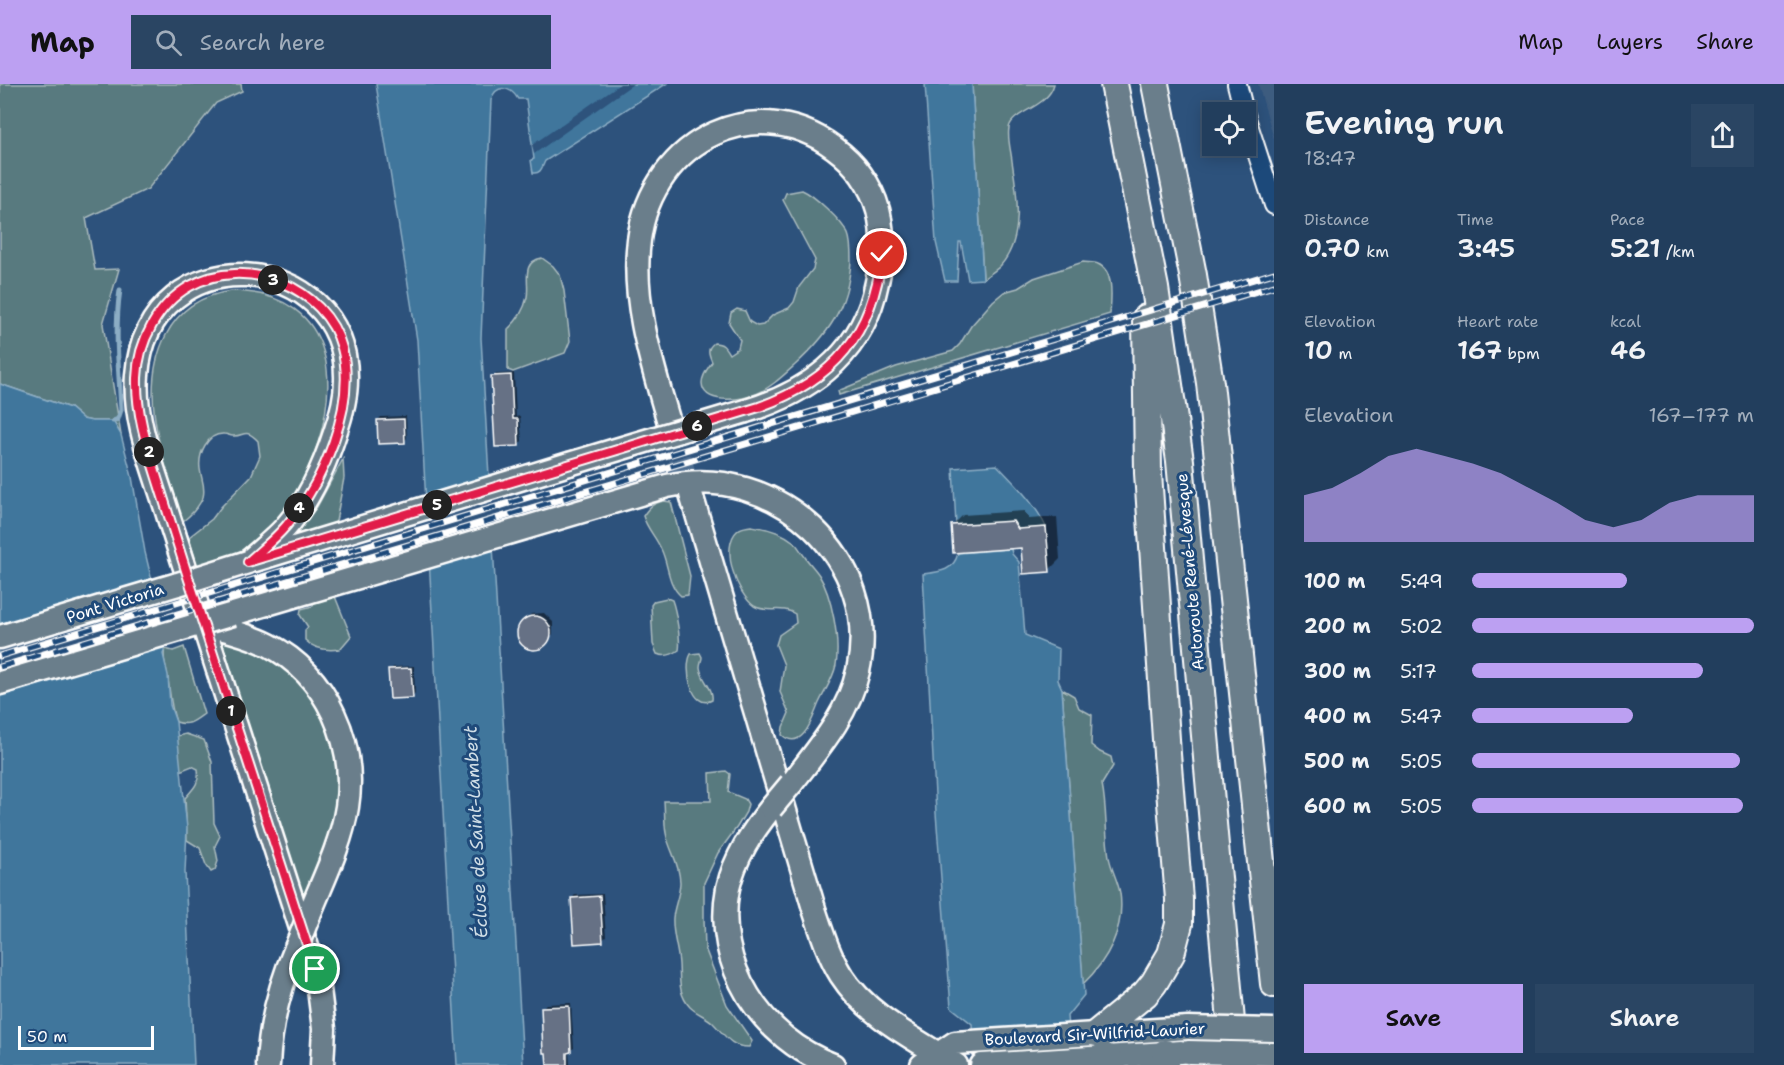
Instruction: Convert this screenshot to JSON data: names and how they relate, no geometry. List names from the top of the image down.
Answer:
{
  "streets": {
    "highway": ["Autoroute René-Lévesque"],
    "main road": ["Pont Victoria", "Boulevard Sir-Wilfrid-Laurier"]
  },
  "water": ["Écluse de Saint-Lambert"],
  "scale_bar": "50 m",
  "page": {
    "header": "Map",
    "search": "Search here",
    "nav": ["Map", "Layers", "Share"],
    "heading": ["Evening run", "18:47"],
    "stats": [
      ["Distance", "0.70 km"],
      ["Time", "3:45"],
      ["Pace", "5:21 /km"],
      ["Elevation", "10 m"],
      ["Heart rate", "167 bpm"],
      ["kcal", "46"]
    ],
    "pins": [
      "3",
      "6",
      "2",
      "5",
      "4",
      "1"
    ],
    "chart": ["Elevation", "167–177 m"],
    "list": [
      {
        "name": "100 m",
        "note": "5:49"
      },
      {
        "name": "200 m",
        "note": "5:02"
      },
      {
        "name": "300 m",
        "note": "5:17"
      },
      {
        "name": "400 m",
        "note": "5:47"
      },
      {
        "name": "500 m",
        "note": "5:05"
      },
      {
        "name": "600 m",
        "note": "5:05"
      }
    ],
    "buttons": ["Save", "Share"],
    "scale": "50 m"
  }
}
